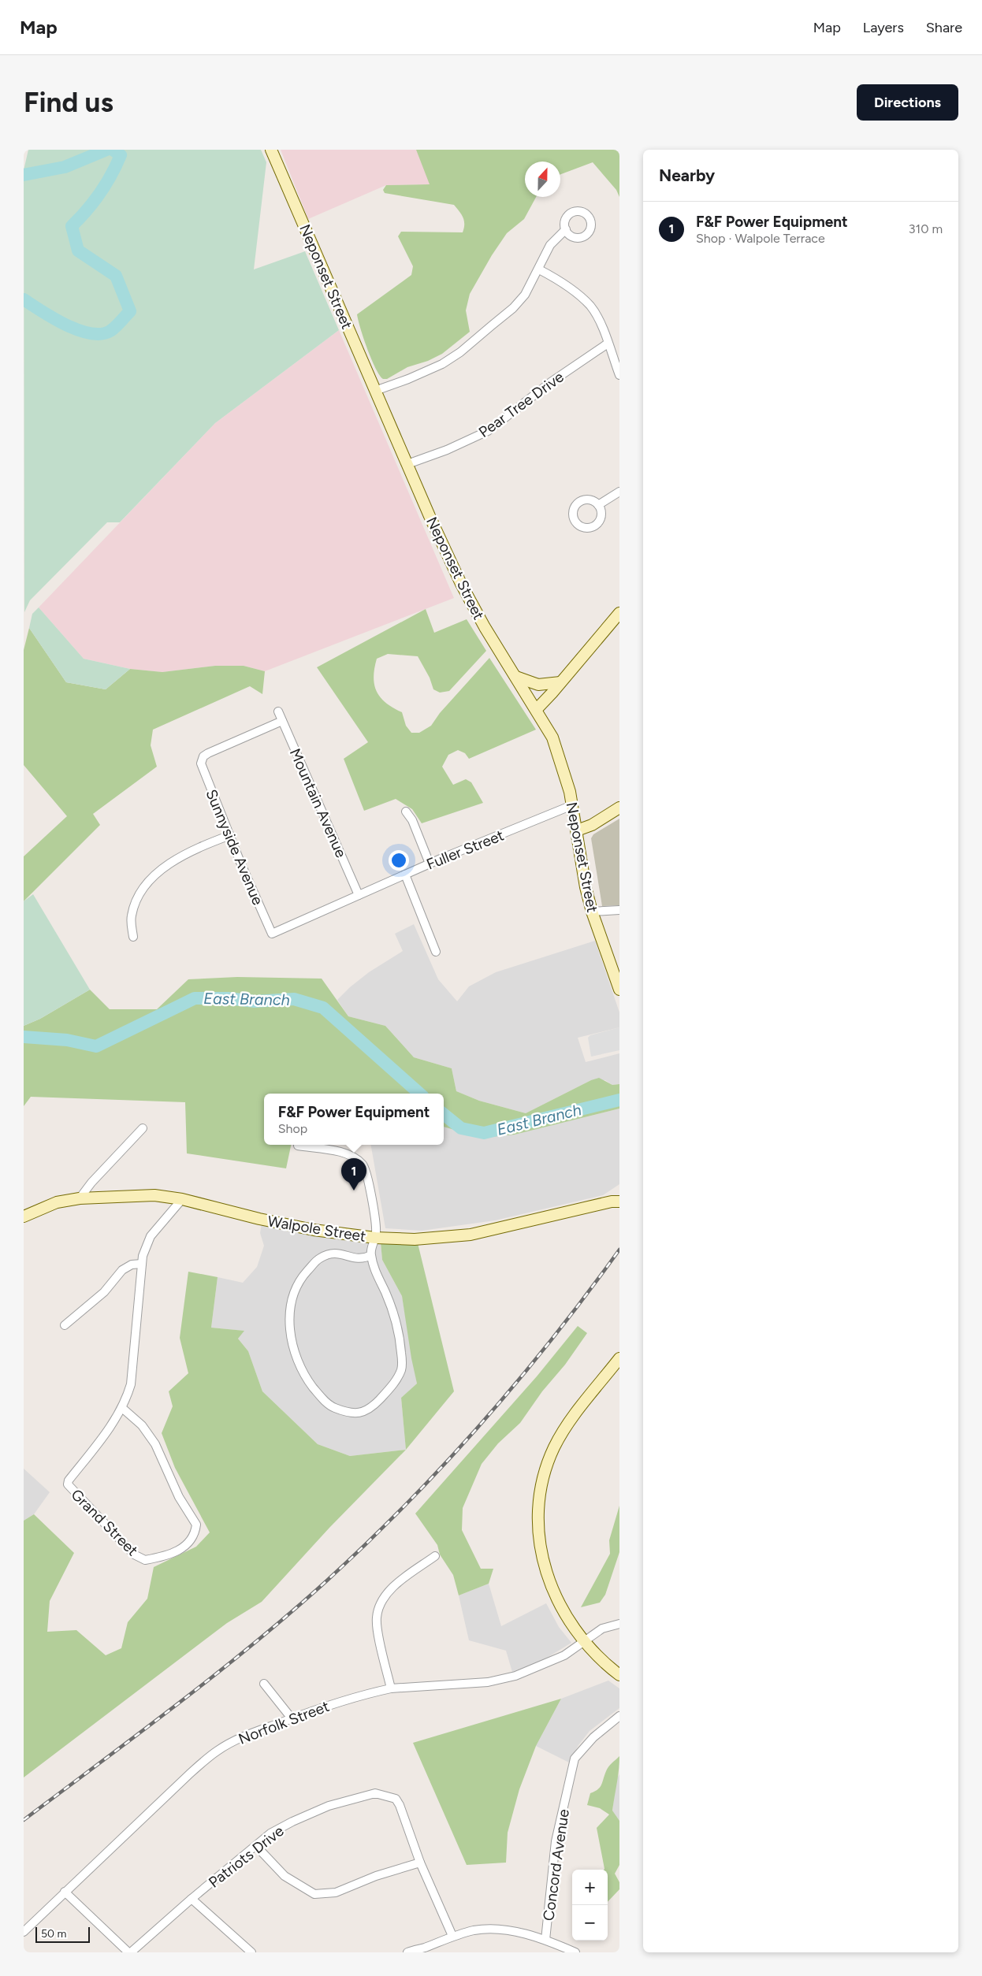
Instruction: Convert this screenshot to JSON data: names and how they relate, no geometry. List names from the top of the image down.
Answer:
{
  "streets": {
    "main road": ["Neponset Street", "Walpole Street"],
    "street": [
      "Pear Tree Drive",
      "Mountain Avenue",
      "Sunnyside Avenue",
      "Fuller Street",
      "Grand Street",
      "Norfolk Street",
      "Patriots Drive",
      "Concord Avenue"
    ]
  },
  "crossings": [
    ["Neponset Street", "Pear Tree Drive"],
    ["Neponset Street", "Fuller Street"],
    ["Mountain Avenue", "Sunnyside Avenue"],
    ["Mountain Avenue", "Fuller Street"],
    ["Sunnyside Avenue", "Fuller Street"],
    ["Walpole Street", "Grand Street"]
  ],
  "water": ["East Branch"],
  "scale_bar": "50 m",
  "north": "top",
  "page": {
    "header": "Map",
    "nav": ["Map", "Layers", "Share"],
    "buttons": "Directions",
    "title": "Find us",
    "heading": "Nearby",
    "list": [
      {
        "mark": "1",
        "name": "F&F Power Equipment",
        "note": "Shop · Walpole Terrace",
        "value": "310 m"
      }
    ],
    "popup": ["F&F Power Equipment", "Shop"],
    "pins": "1",
    "map_buttons": ["+", "−"],
    "scale": "50 m"
  }
}
